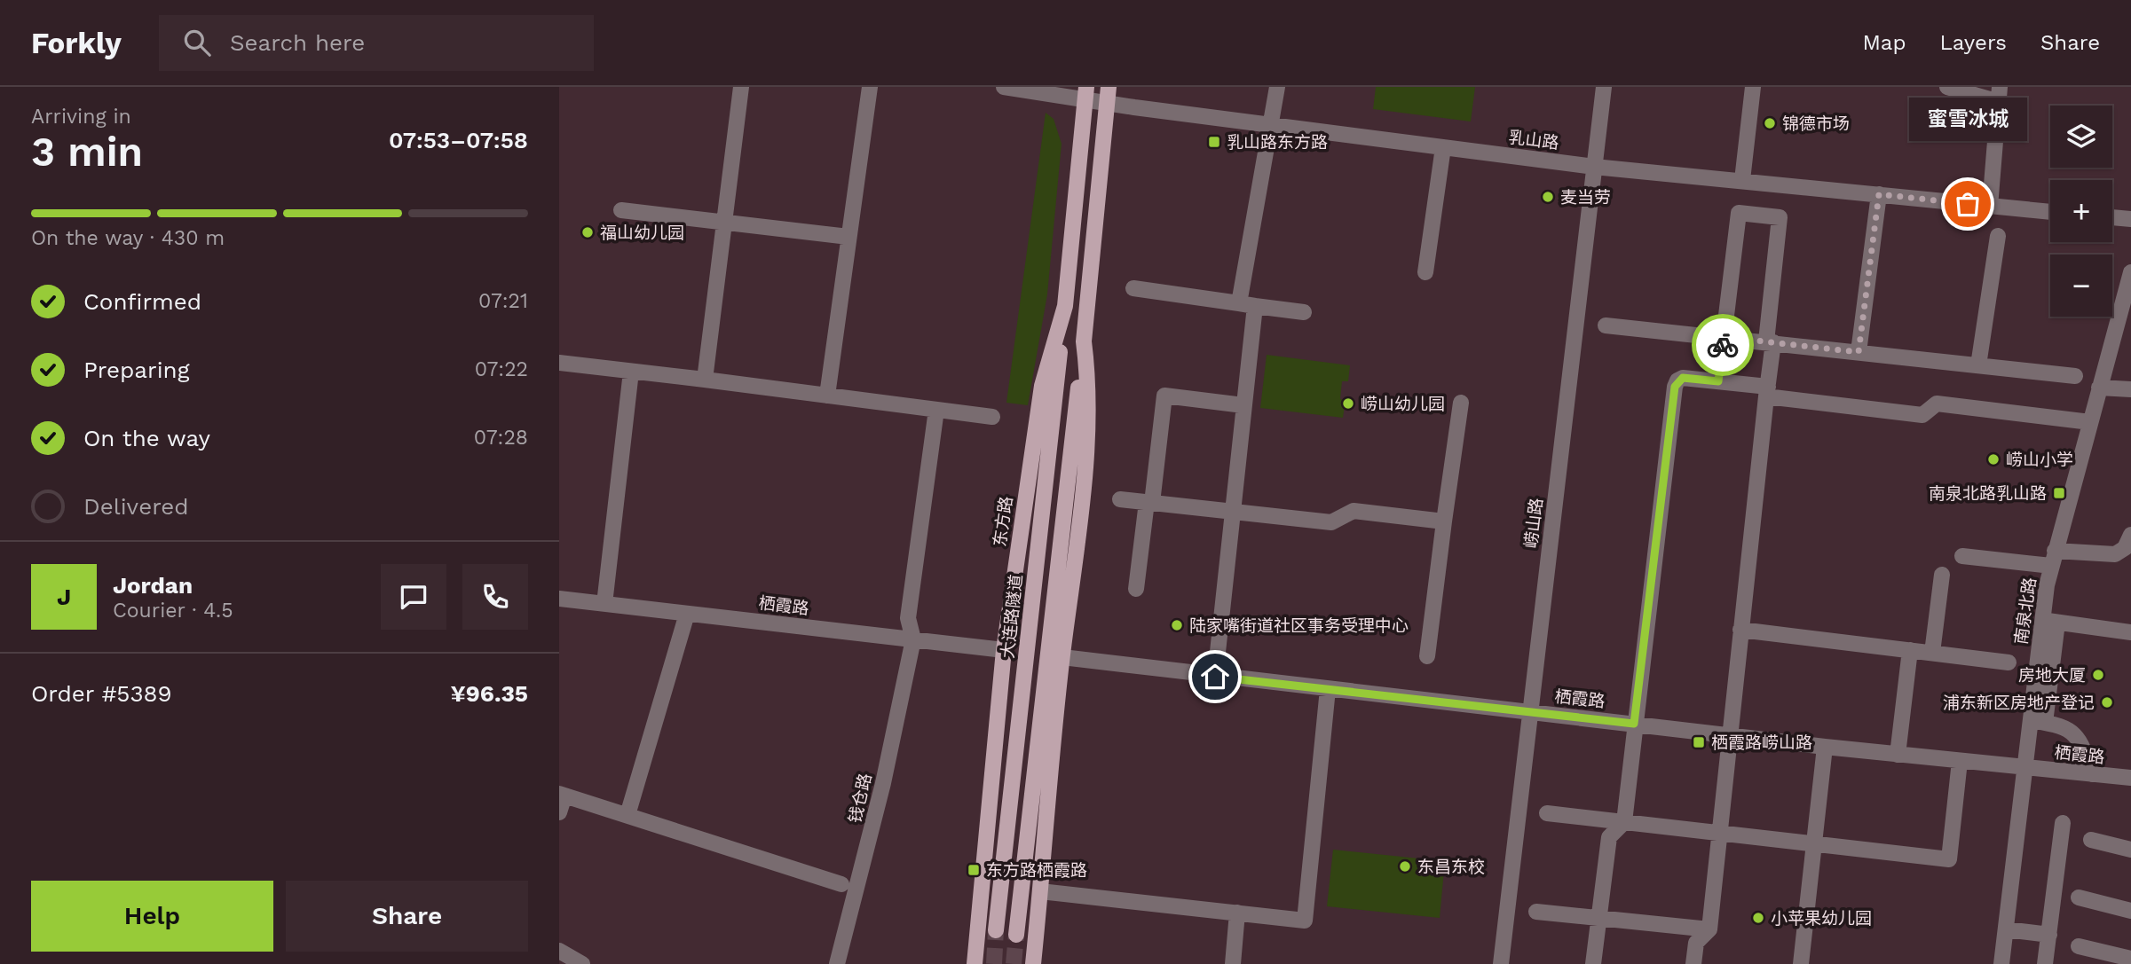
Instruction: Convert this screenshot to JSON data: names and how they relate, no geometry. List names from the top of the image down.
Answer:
{
  "streets": {
    "main road": ["东方路", "大连路隧道"],
    "street": [
      "乳山路",
      "崂山路",
      "栖霞路",
      "南泉北路",
      "钱仓路"
    ]
  },
  "crossings": [
    ["乳山路", "东方路"],
    ["乳山路", "崂山路"],
    ["东方路", "栖霞路"],
    ["东方路", "大连路隧道"],
    ["崂山路", "栖霞路"],
    ["栖霞路", "南泉北路"],
    ["栖霞路", "钱仓路"]
  ],
  "places": {
    "other": [
      "锦德市场",
      "麦当劳",
      "蜜雪冰城",
      "福山幼儿园",
      "崂山幼儿园",
      "崂山小学",
      "陆家嘴街道社区事务受理中心",
      "房地大厦",
      "浦东新区房地产登记",
      "东昌东校",
      "小苹果幼儿园"
    ],
    "transit": [
      "乳山路东方路",
      "南泉北路乳山路",
      "栖霞路崂山路",
      "东方路栖霞路"
    ]
  },
  "page": {
    "header": "Forkly",
    "search": "Search here",
    "nav": ["Map", "Layers", "Share"],
    "heading": ["3 min", "Arriving in", "07:53–07:58"],
    "panel": [
      "Jordan",
      "Courier · 4.5",
      "Order #5389",
      "¥96.35"
    ],
    "bubble": "蜜雪冰城",
    "map_buttons": ["+", "−"],
    "bar": "On the way · 430 m",
    "list": [
      ["Confirmed", "07:21"],
      ["Preparing", "07:22"],
      ["On the way", "07:28"],
      "Delivered"
    ],
    "round": "J",
    "buttons": ["Help", "Share"]
  }
}
